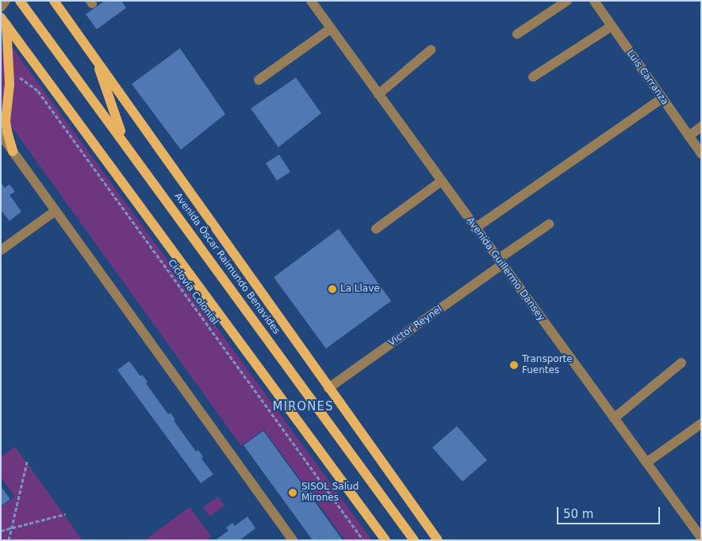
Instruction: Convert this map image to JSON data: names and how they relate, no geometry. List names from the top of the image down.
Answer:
{
  "streets": {
    "main road": ["Avenida Óscar Raimundo Benavides"],
    "street": ["Luis Carranza", "Avenida Guillermo Dansey", "Victor Reynel"],
    "path": ["Ciclovía Colonial"]
  },
  "crossings": [
    ["Avenida Óscar Raimundo Benavides", "Victor Reynel"],
    ["Avenida Guillermo Dansey", "Victor Reynel"]
  ],
  "districts": ["MIRONES"],
  "places": ["La Llave", "Transporte Fuentes", "SISOL Salud Mirones"],
  "scale_bar": "50 m"
}
